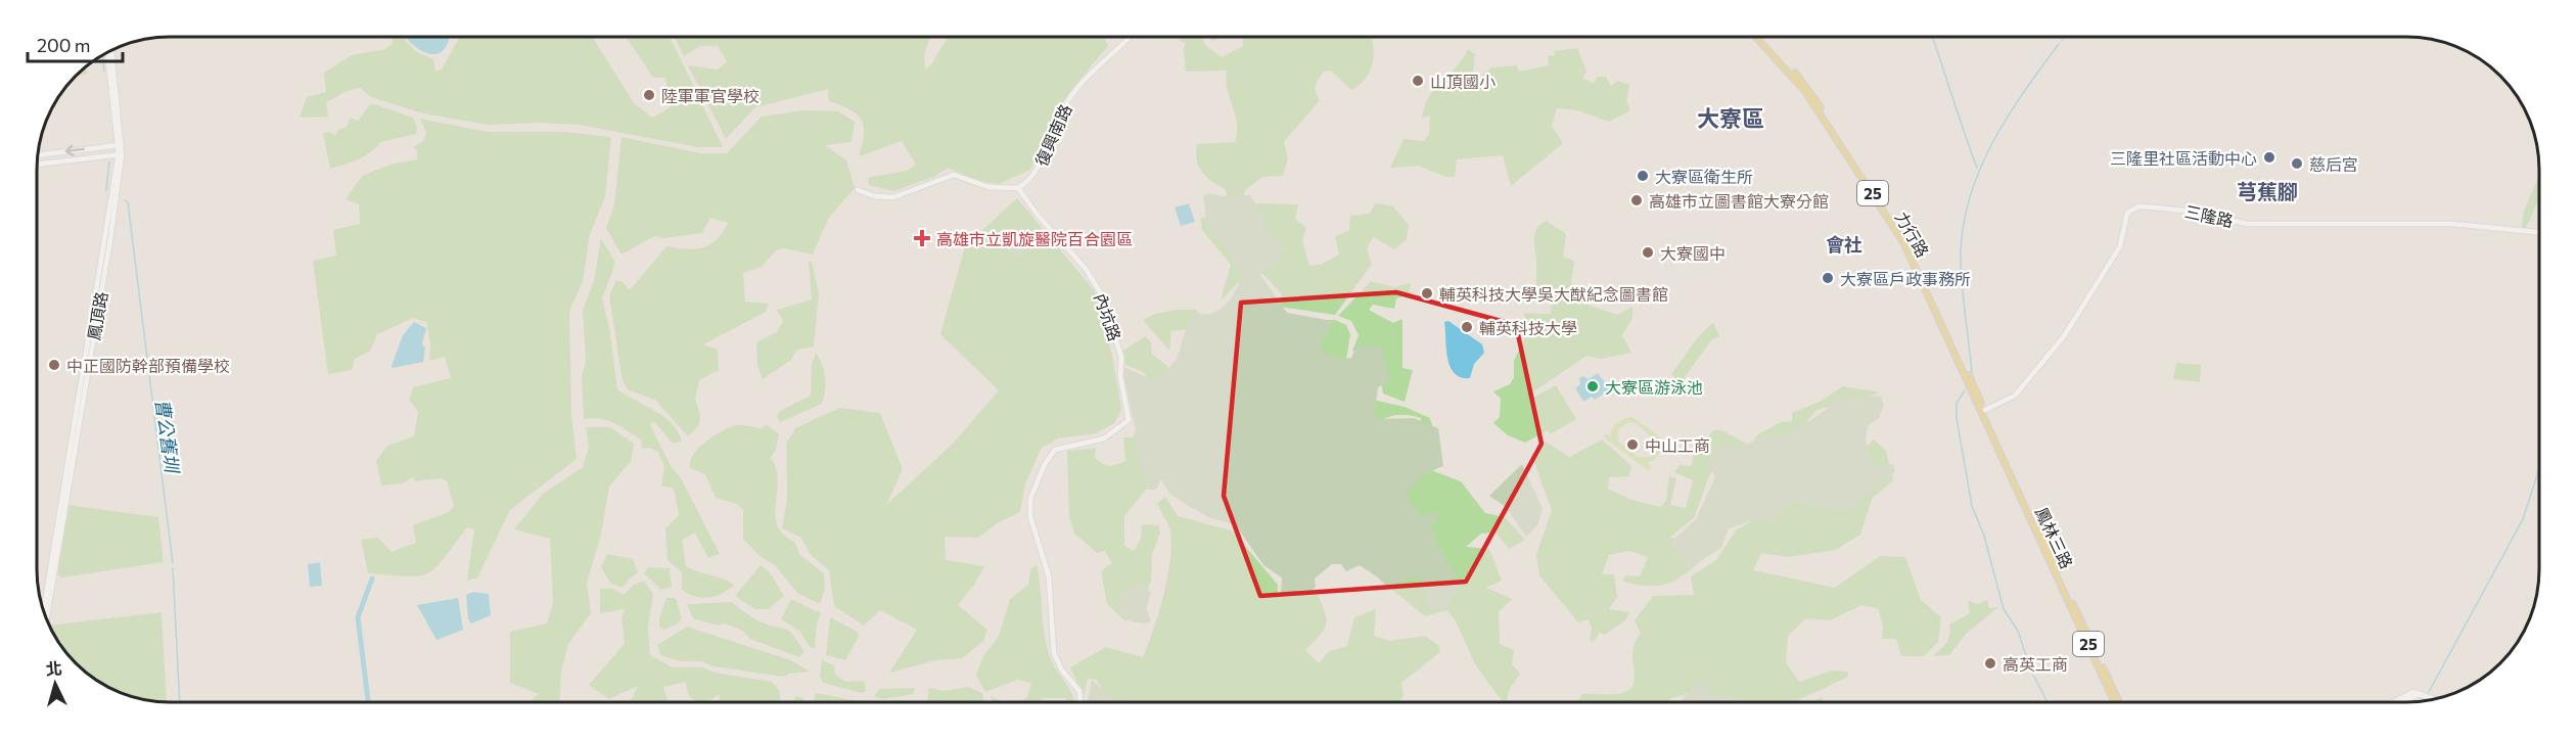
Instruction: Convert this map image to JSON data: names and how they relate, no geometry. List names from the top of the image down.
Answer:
{
  "streets": {
    "main road": ["25", "力行路", "鳳林三路"],
    "street": [
      "復興南路",
      "三隆路",
      "鳳頂路",
      "內坑路"
    ]
  },
  "crossings": [
    ["復興南路", "內坑路"],
    ["三隆路", "鳳林三路"],
    ["力行路", "鳳林三路"]
  ],
  "districts": ["大寮區", "芎蕉腳", "會社"],
  "water": ["曹公舊圳"],
  "places": {
    "other": [
      "山頂國小",
      "陸軍軍官學校",
      "三隆里社區活動中心",
      "慈后宮",
      "大寮區衛生所",
      "高雄市立圖書館大寮分館",
      "大寮國中",
      "大寮區戶政事務所",
      "輔英科技大學吳大猷紀念圖書館",
      "輔英科技大學",
      "中正國防幹部預備學校",
      "大寮區游泳池",
      "中山工商",
      "高英工商"
    ],
    "health": ["高雄市立凱旋醫院百合園區"]
  },
  "scale_bar": "200 m",
  "north": "top"
}
